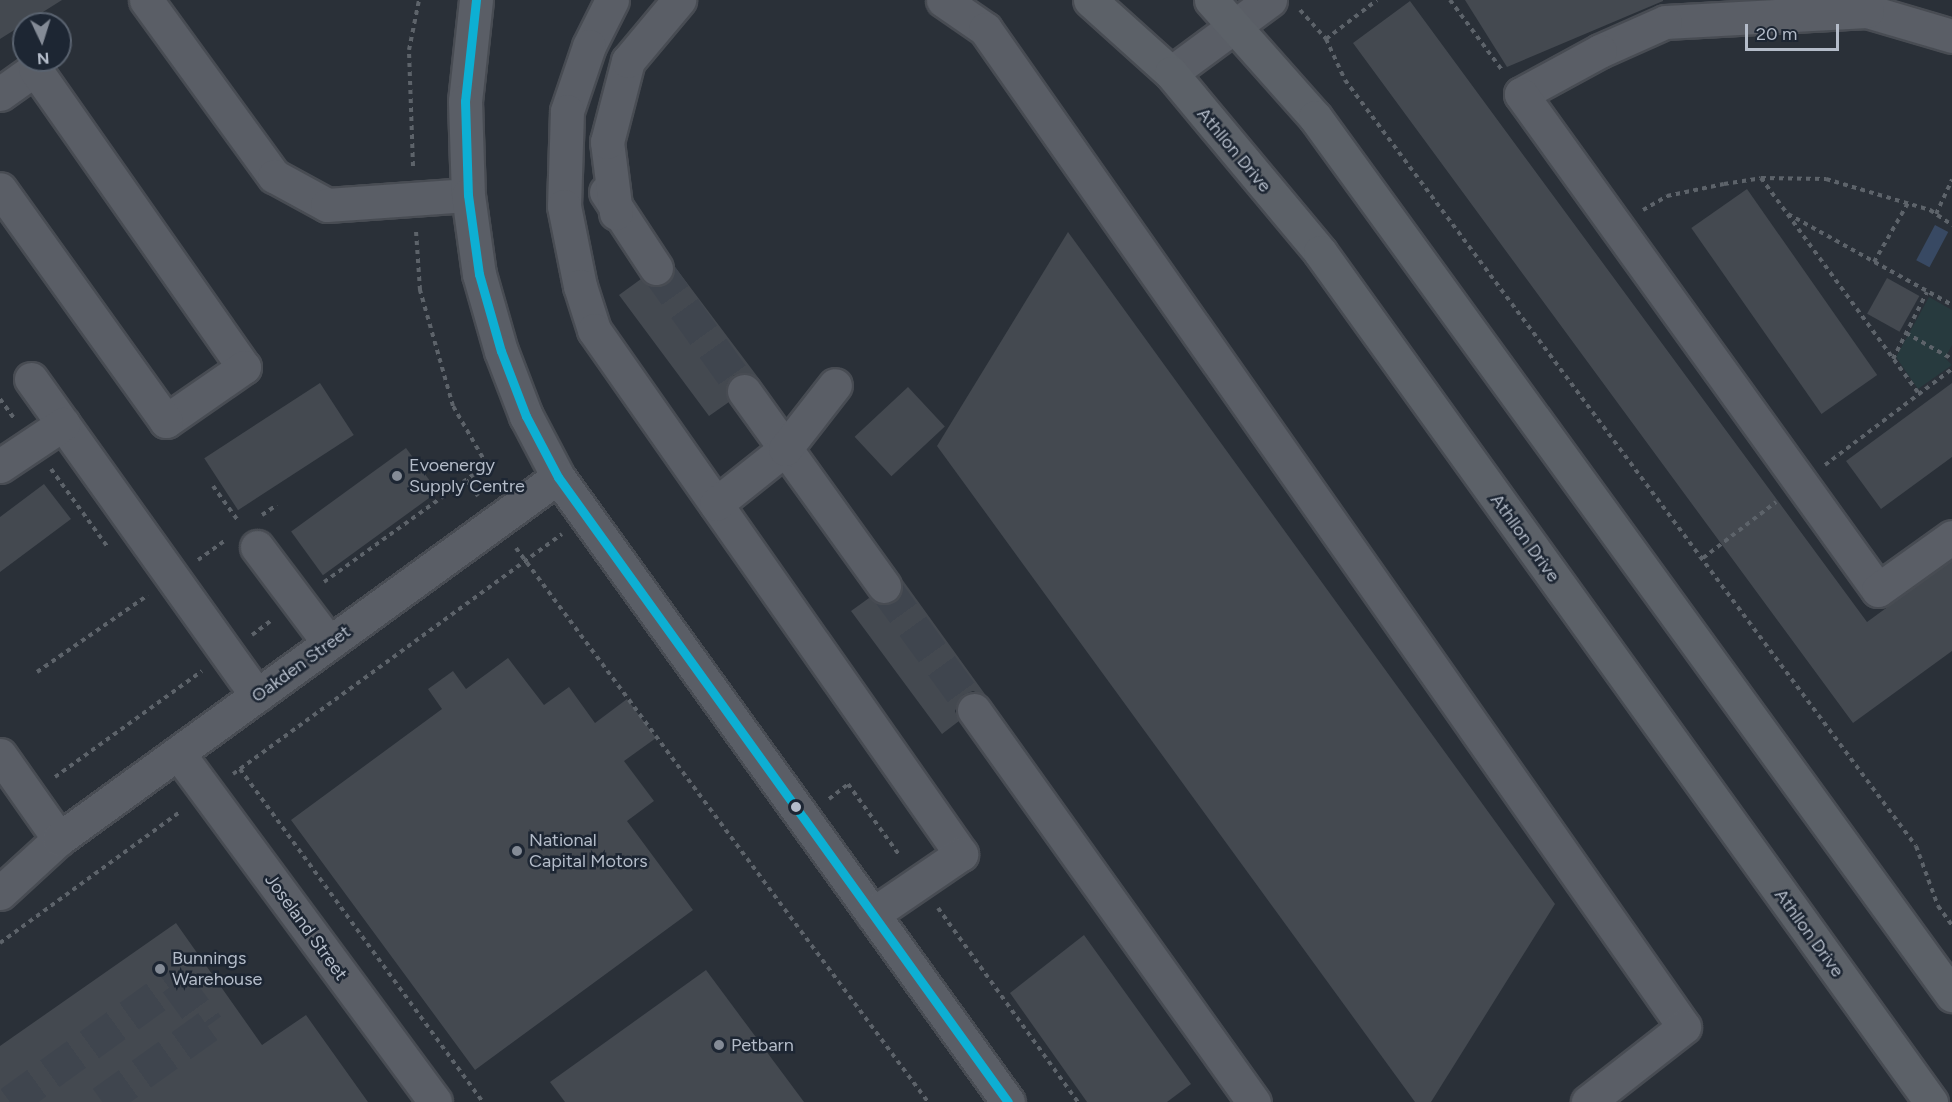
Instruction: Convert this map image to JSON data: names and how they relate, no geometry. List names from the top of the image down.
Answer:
{
  "streets": {
    "main road": ["Athllon Drive"],
    "street": ["Oakden Street", "Joseland Street"]
  },
  "crossings": [
    ["Oakden Street", "Joseland Street"]
  ],
  "places": [
    "Evoenergy Supply Centre",
    "National Capital Motors",
    "Bunnings Warehouse",
    "Petbarn"
  ],
  "scale_bar": "20 m",
  "north": "bottom"
}
